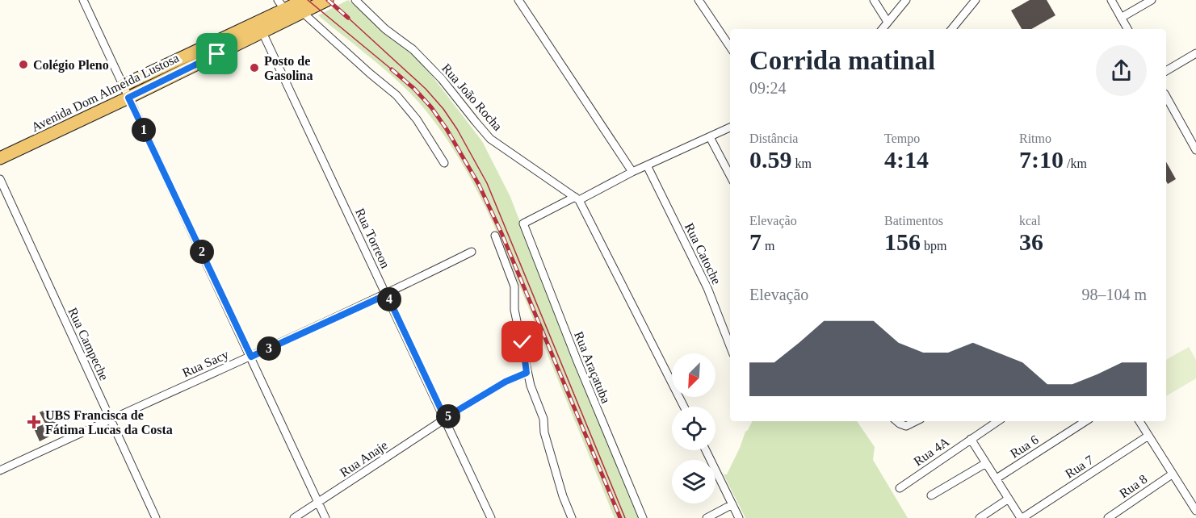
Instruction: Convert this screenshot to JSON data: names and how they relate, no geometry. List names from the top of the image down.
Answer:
{
  "streets": {
    "main road": ["Avenida Dom Almeida Lustosa"],
    "street": [
      "Rua João Rocha",
      "Rua Torreon",
      "Rua Catoche",
      "Rua Campeche",
      "Rua Sacy",
      "Rua Araçatuba",
      "Rua 6",
      "Rua 4A",
      "Rua Anaje",
      "Rua 7",
      "Rua 8"
    ]
  },
  "crossings": [
    ["Avenida Dom Almeida Lustosa", "Rua Torreon"],
    ["Rua João Rocha", "Rua Araçatuba"],
    ["Rua Torreon", "Rua Sacy"],
    ["Rua Torreon", "Rua Anaje"],
    ["Rua Campeche", "Rua Sacy"]
  ],
  "places": {
    "other": ["Colégio Pleno", "Posto de Gasolina"],
    "health": ["UBS Francisca de Fátima Lucas da Costa"]
  },
  "north": "bottom left",
  "page": {
    "heading": ["Corrida matinal", "09:24"],
    "stats": [
      ["Distância", "0.59 km"],
      ["Tempo", "4:14"],
      ["Ritmo", "7:10 /km"],
      ["Elevação", "7 m"],
      ["Batimentos", "156 bpm"],
      ["kcal", "36"]
    ],
    "pins": [
      "1",
      "2",
      "4",
      "3",
      "5"
    ],
    "chart": ["Elevação", "98–104 m"]
  }
}
